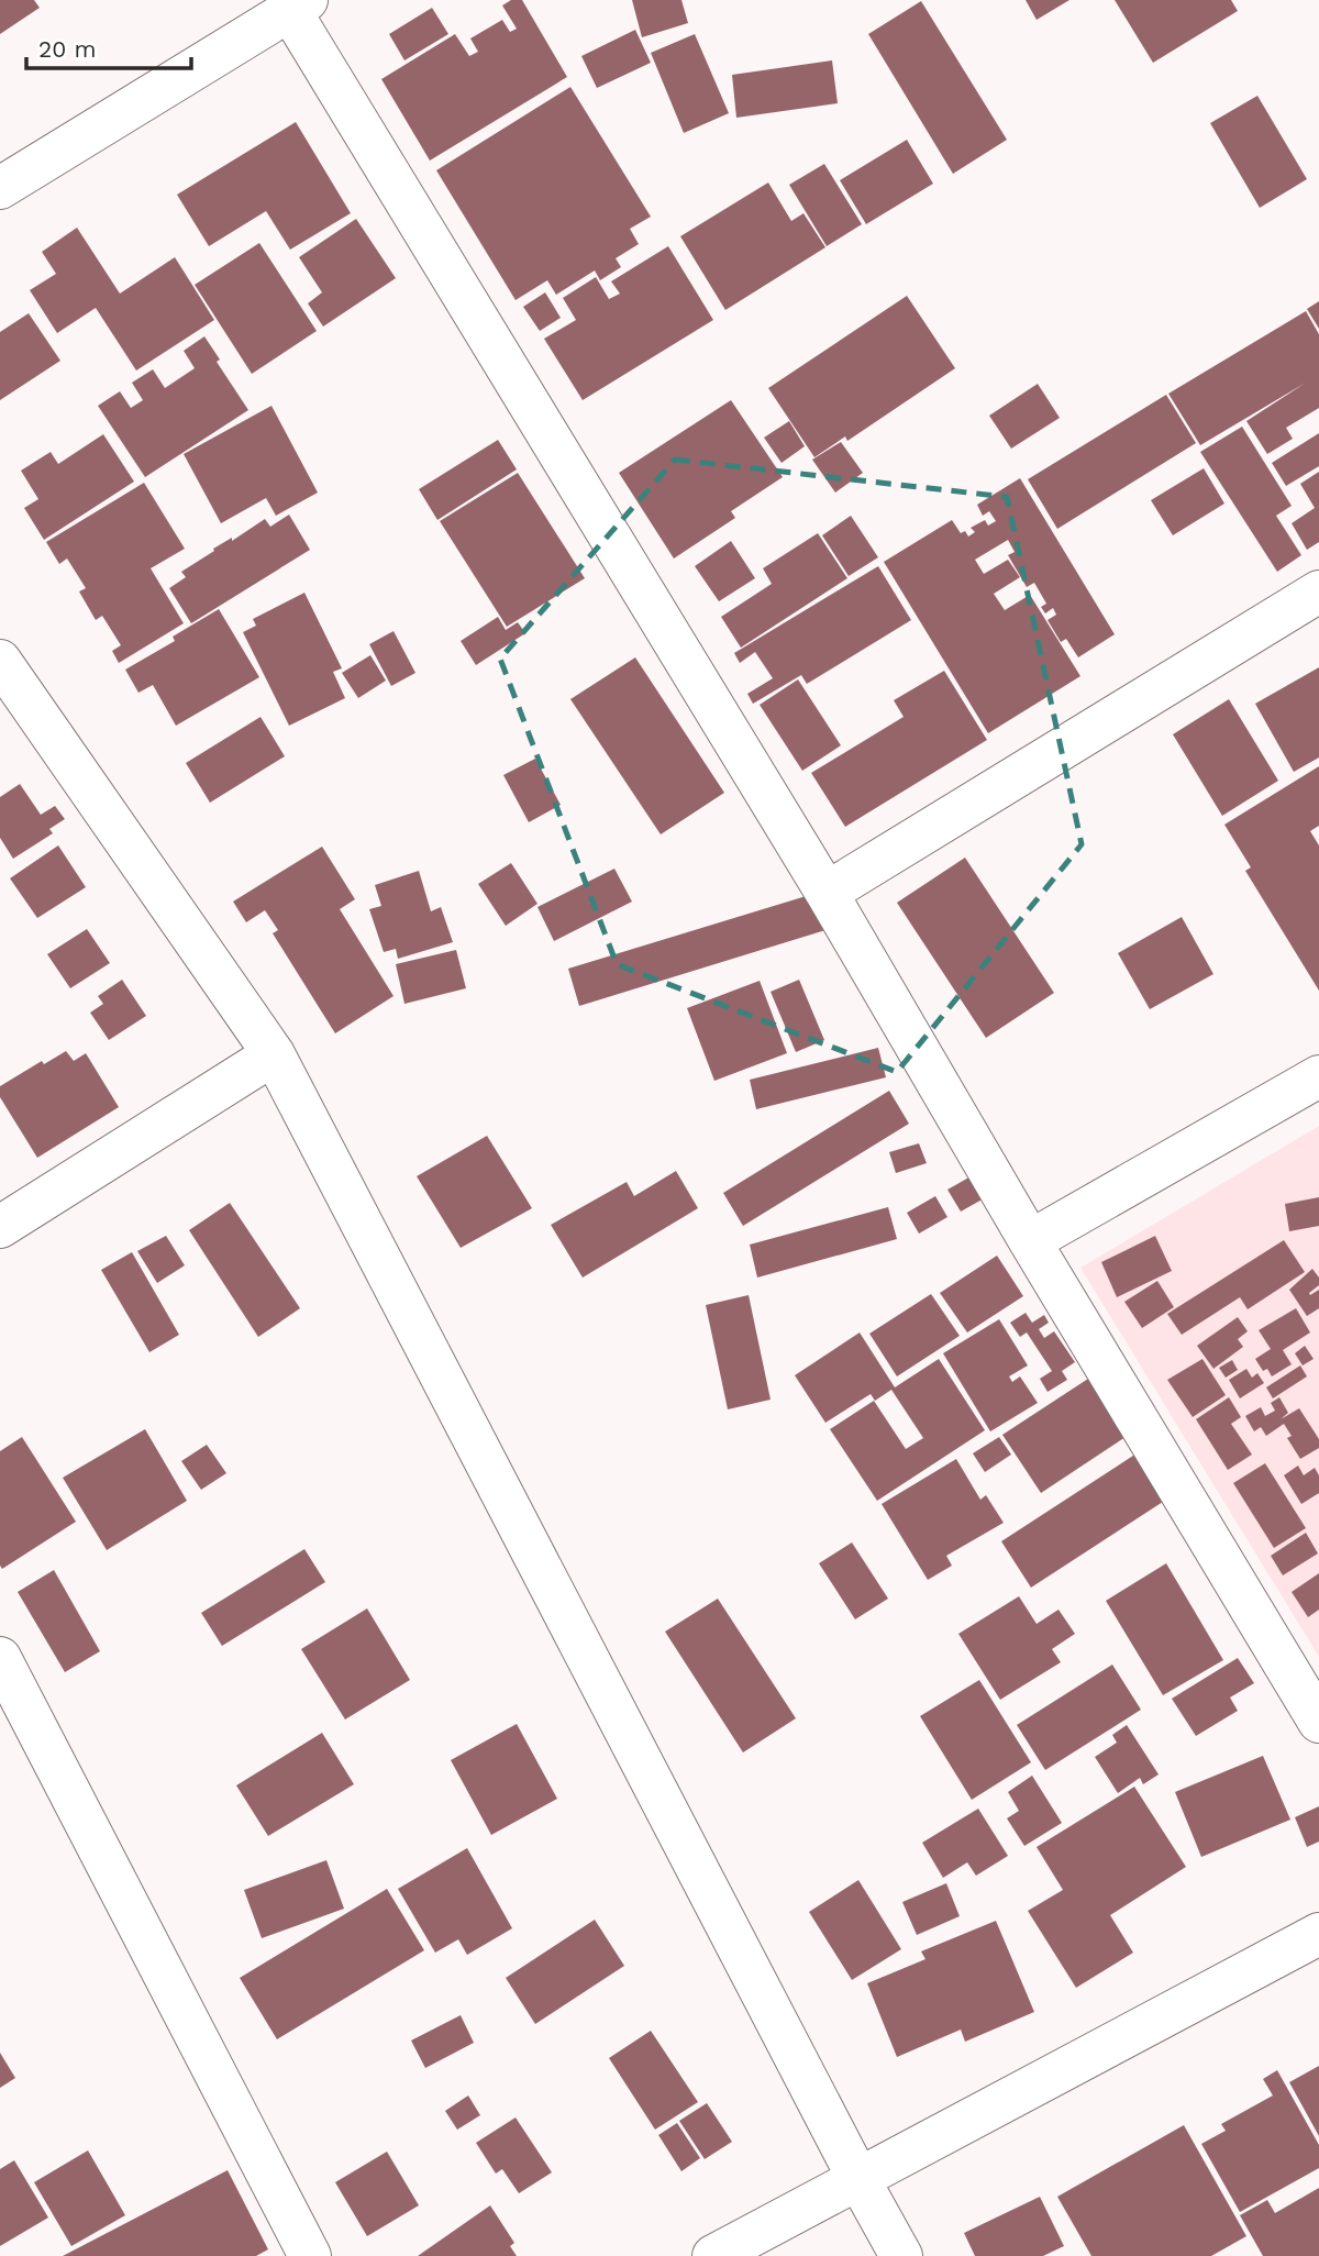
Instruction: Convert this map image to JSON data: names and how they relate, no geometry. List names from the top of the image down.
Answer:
{
  "scale_bar": "20 m"
}
